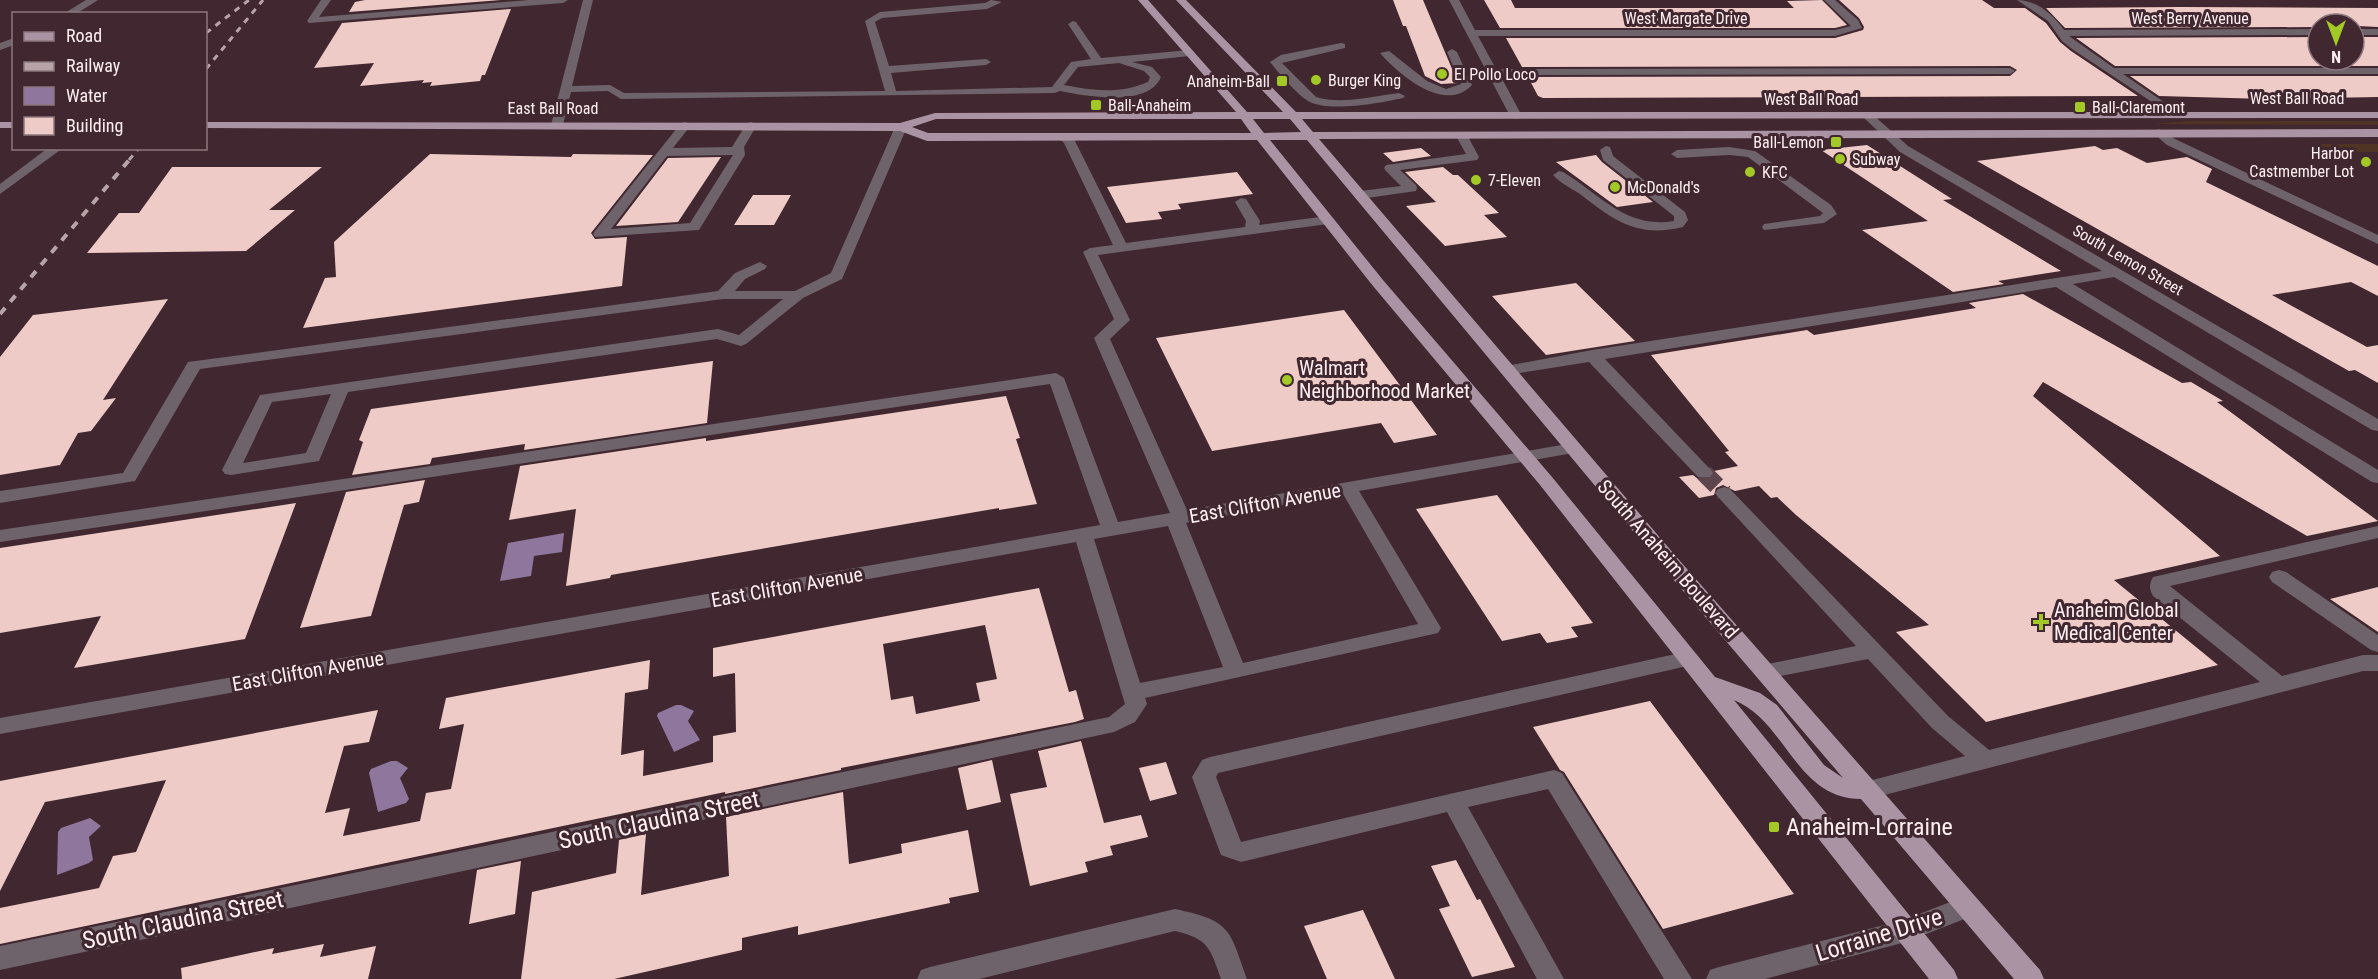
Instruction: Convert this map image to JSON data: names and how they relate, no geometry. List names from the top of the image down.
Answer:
{
  "streets": {
    "main road": ["West Ball Road", "East Ball Road", "South Anaheim Boulevard"],
    "street": [
      "West Margate Drive",
      "West Berry Avenue",
      "South Lemon Street",
      "East Clifton Avenue",
      "South Claudina Street",
      "Lorraine Drive"
    ]
  },
  "crossings": [
    ["West Ball Road", "East Ball Road"],
    ["West Ball Road", "South Lemon Street"],
    ["West Ball Road", "South Anaheim Boulevard"],
    ["East Clifton Avenue", "South Anaheim Boulevard"],
    ["South Anaheim Boulevard", "Lorraine Drive"]
  ],
  "places": {
    "other": [
      "El Pollo Loco",
      "Burger King",
      "Subway",
      "Harbor Castmember Lot",
      "KFC",
      "7-Eleven",
      "McDonald's",
      "Walmart Neighborhood Market"
    ],
    "transit": [
      "Anaheim-Ball",
      "Ball-Anaheim",
      "Ball-Claremont",
      "Ball-Lemon",
      "Anaheim-Lorraine"
    ],
    "health": ["Anaheim Global Medical Center"]
  },
  "legend": [
    "Road",
    "Railway",
    "Water",
    "Building"
  ],
  "north": "bottom"
}
